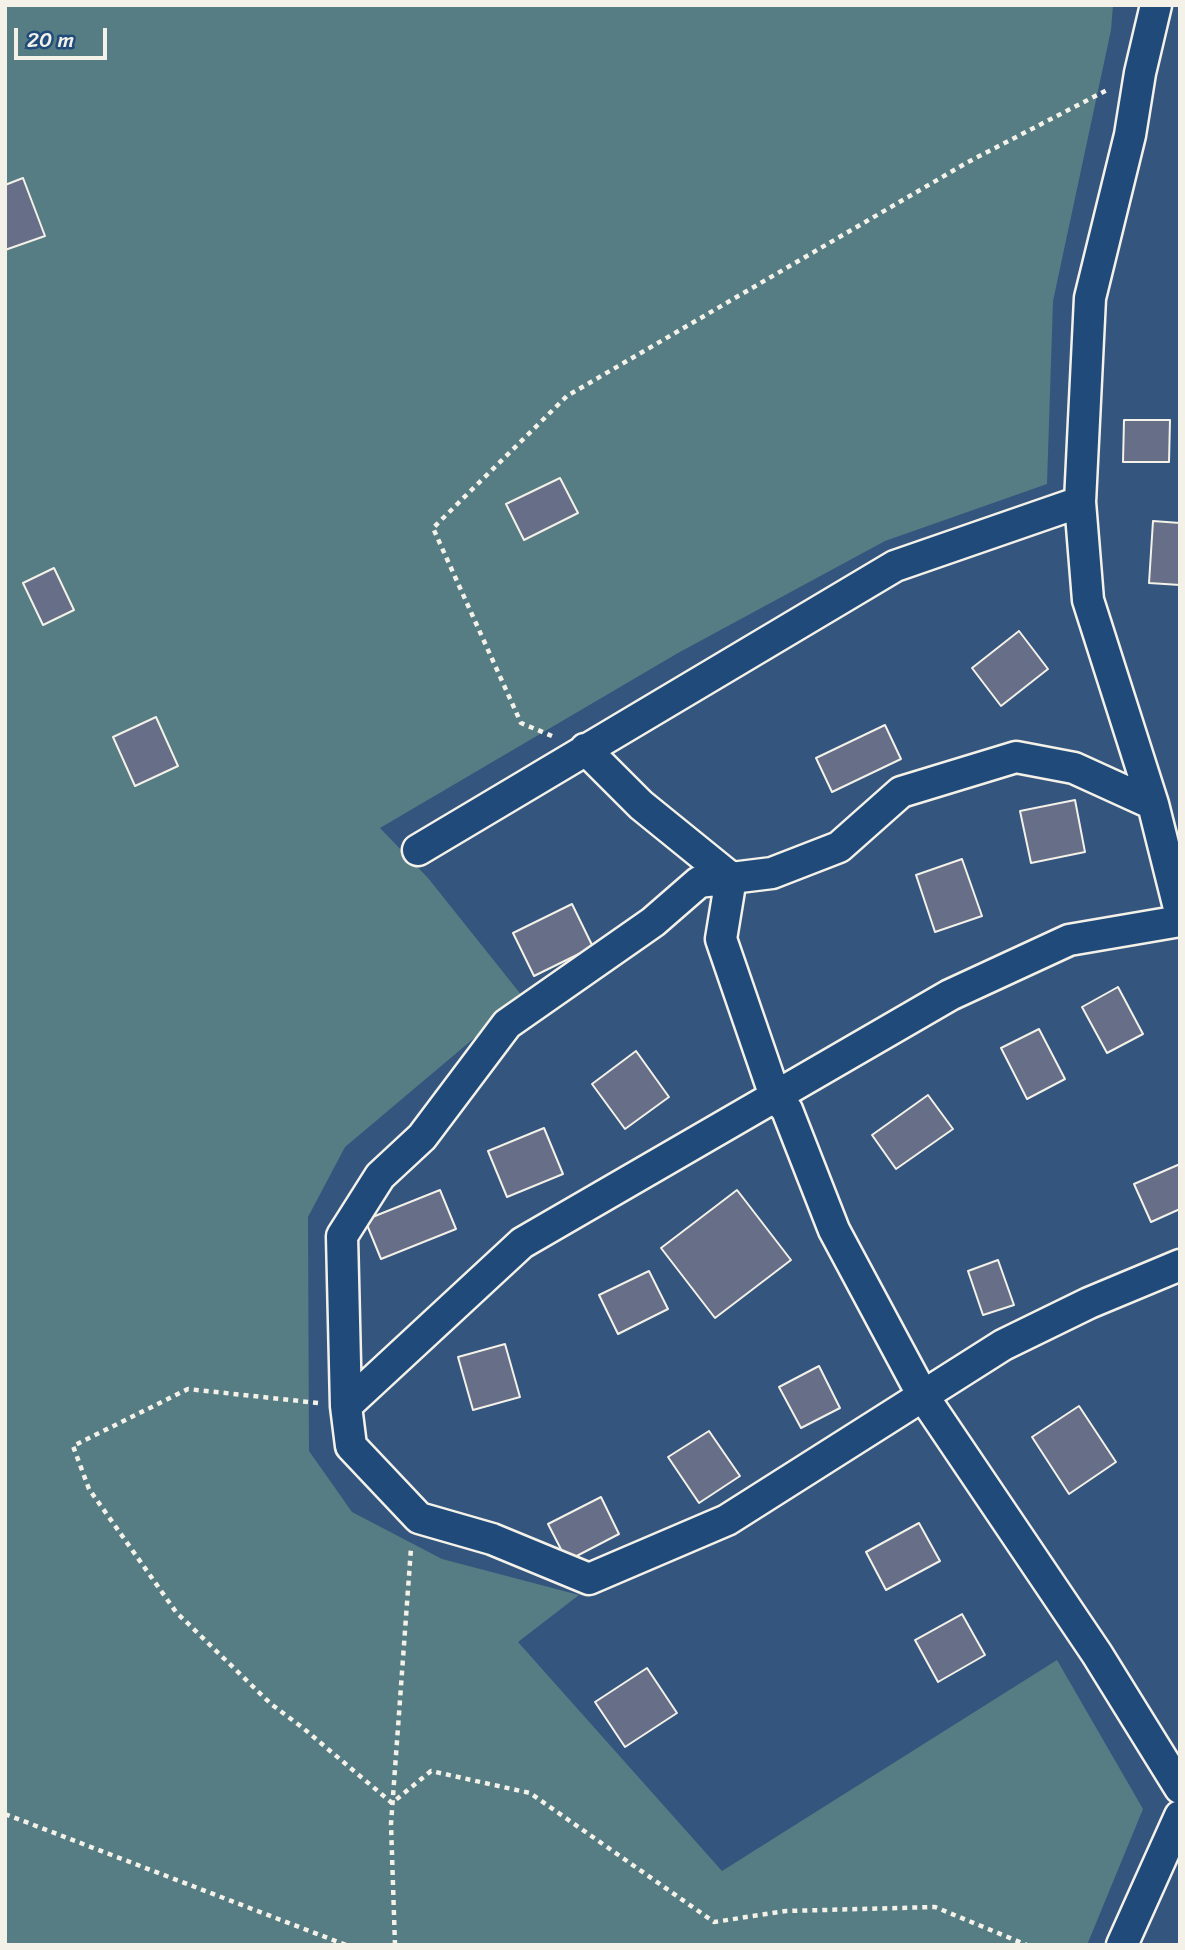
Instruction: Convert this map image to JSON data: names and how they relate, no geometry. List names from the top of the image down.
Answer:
{
  "scale_bar": "20 m"
}
